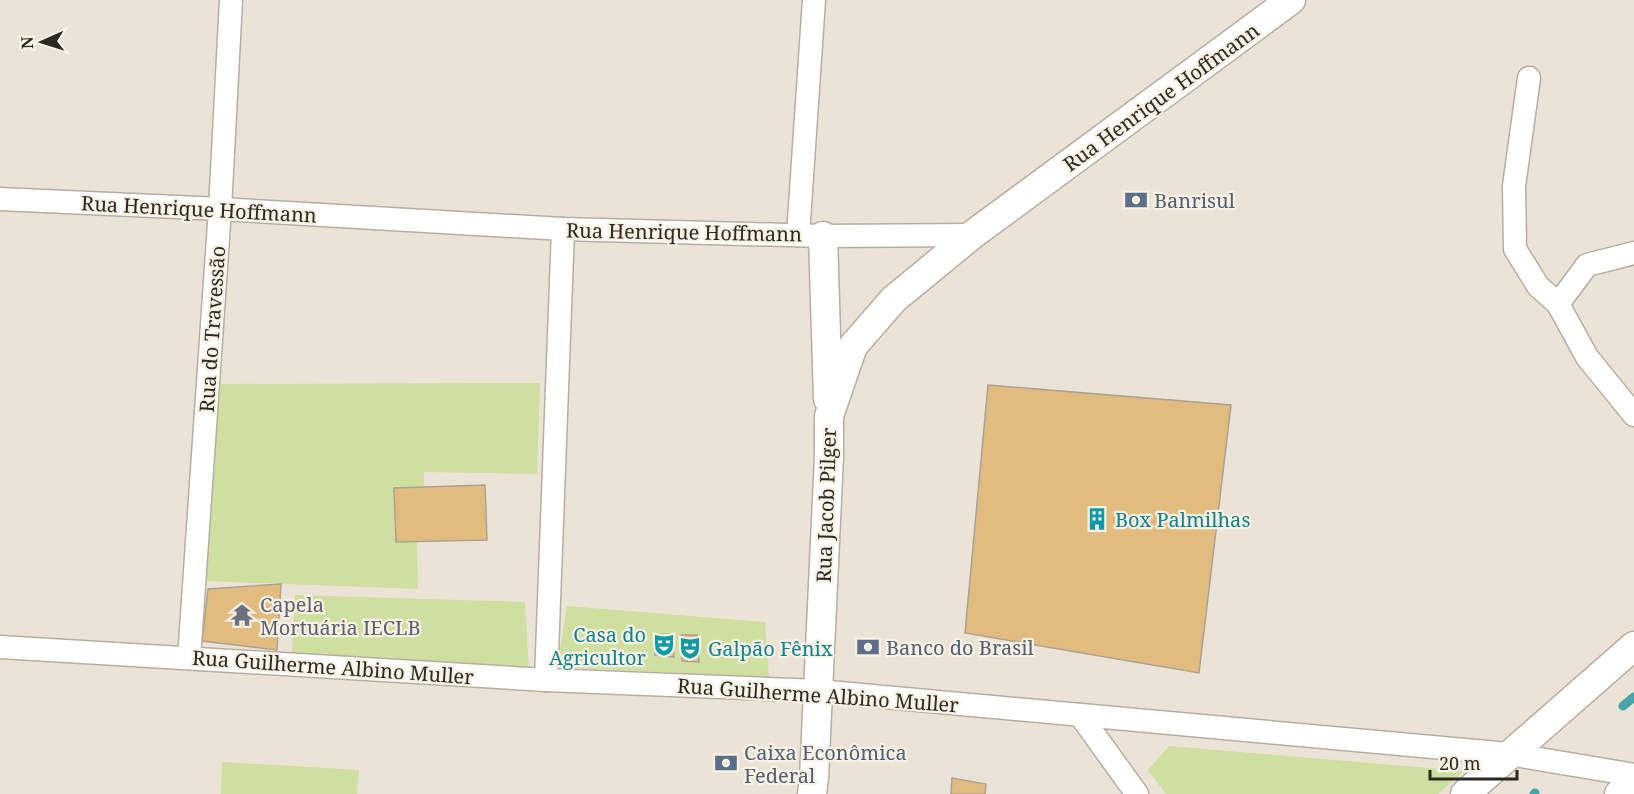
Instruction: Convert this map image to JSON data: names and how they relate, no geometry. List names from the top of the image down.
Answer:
{
  "streets": {
    "street": [
      "Rua Henrique Hoffmann",
      "Rua do Travessão",
      "Rua Jacob Pilger",
      "Rua Guilherme Albino Muller"
    ]
  },
  "crossings": [
    ["Rua Henrique Hoffmann", "Rua do Travessão"],
    ["Rua Henrique Hoffmann", "Rua Jacob Pilger"],
    ["Rua do Travessão", "Rua Guilherme Albino Muller"],
    ["Rua Jacob Pilger", "Rua Guilherme Albino Muller"]
  ],
  "places": {
    "bank": ["Banrisul", "Banco do Brasil", "Caixa Econômica Federal"],
    "building": ["Box Palmilhas"],
    "temple": ["Capela Mortuária IECLB"],
    "theatre": ["Casa do Agricultor", "Galpão Fênix"]
  },
  "scale_bar": "20 m",
  "north": "left"
}
